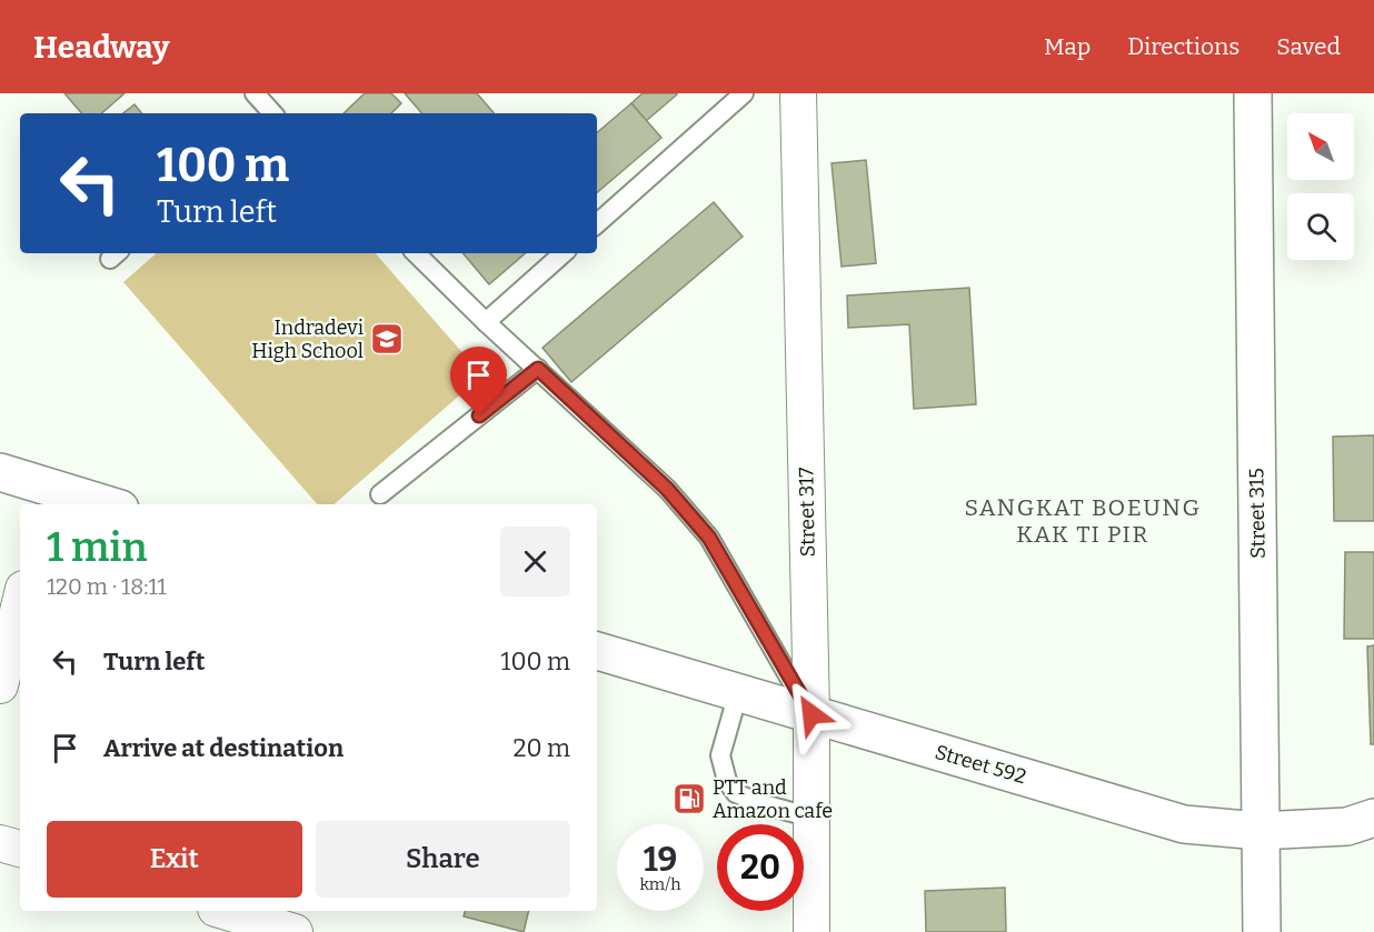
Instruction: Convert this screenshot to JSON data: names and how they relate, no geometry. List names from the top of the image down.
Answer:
{
  "streets": {
    "street": ["Street 317", "Street 315", "Street 592"]
  },
  "crossings": [
    ["Street 317", "Street 592"],
    ["Street 315", "Street 592"]
  ],
  "districts": ["SANGKAT BOEUNG KAK TI PIR"],
  "places": {
    "school or university": ["Indradevi High School"],
    "fuel station": ["PTT and Amazon cafe"]
  },
  "north": "top left",
  "page": {
    "header": "Headway",
    "nav": ["Map", "Directions", "Saved"],
    "turn": ["100 m", "Turn left"],
    "heading": ["1 min", "120 m · 18:11"],
    "list": [
      {
        "name": "Turn left",
        "value": "100 m"
      },
      {
        "name": "Arrive at destination",
        "value": "20 m"
      }
    ],
    "buttons": ["Exit", "Share"],
    "speed": "19 km/h",
    "limit": "20"
  }
}
